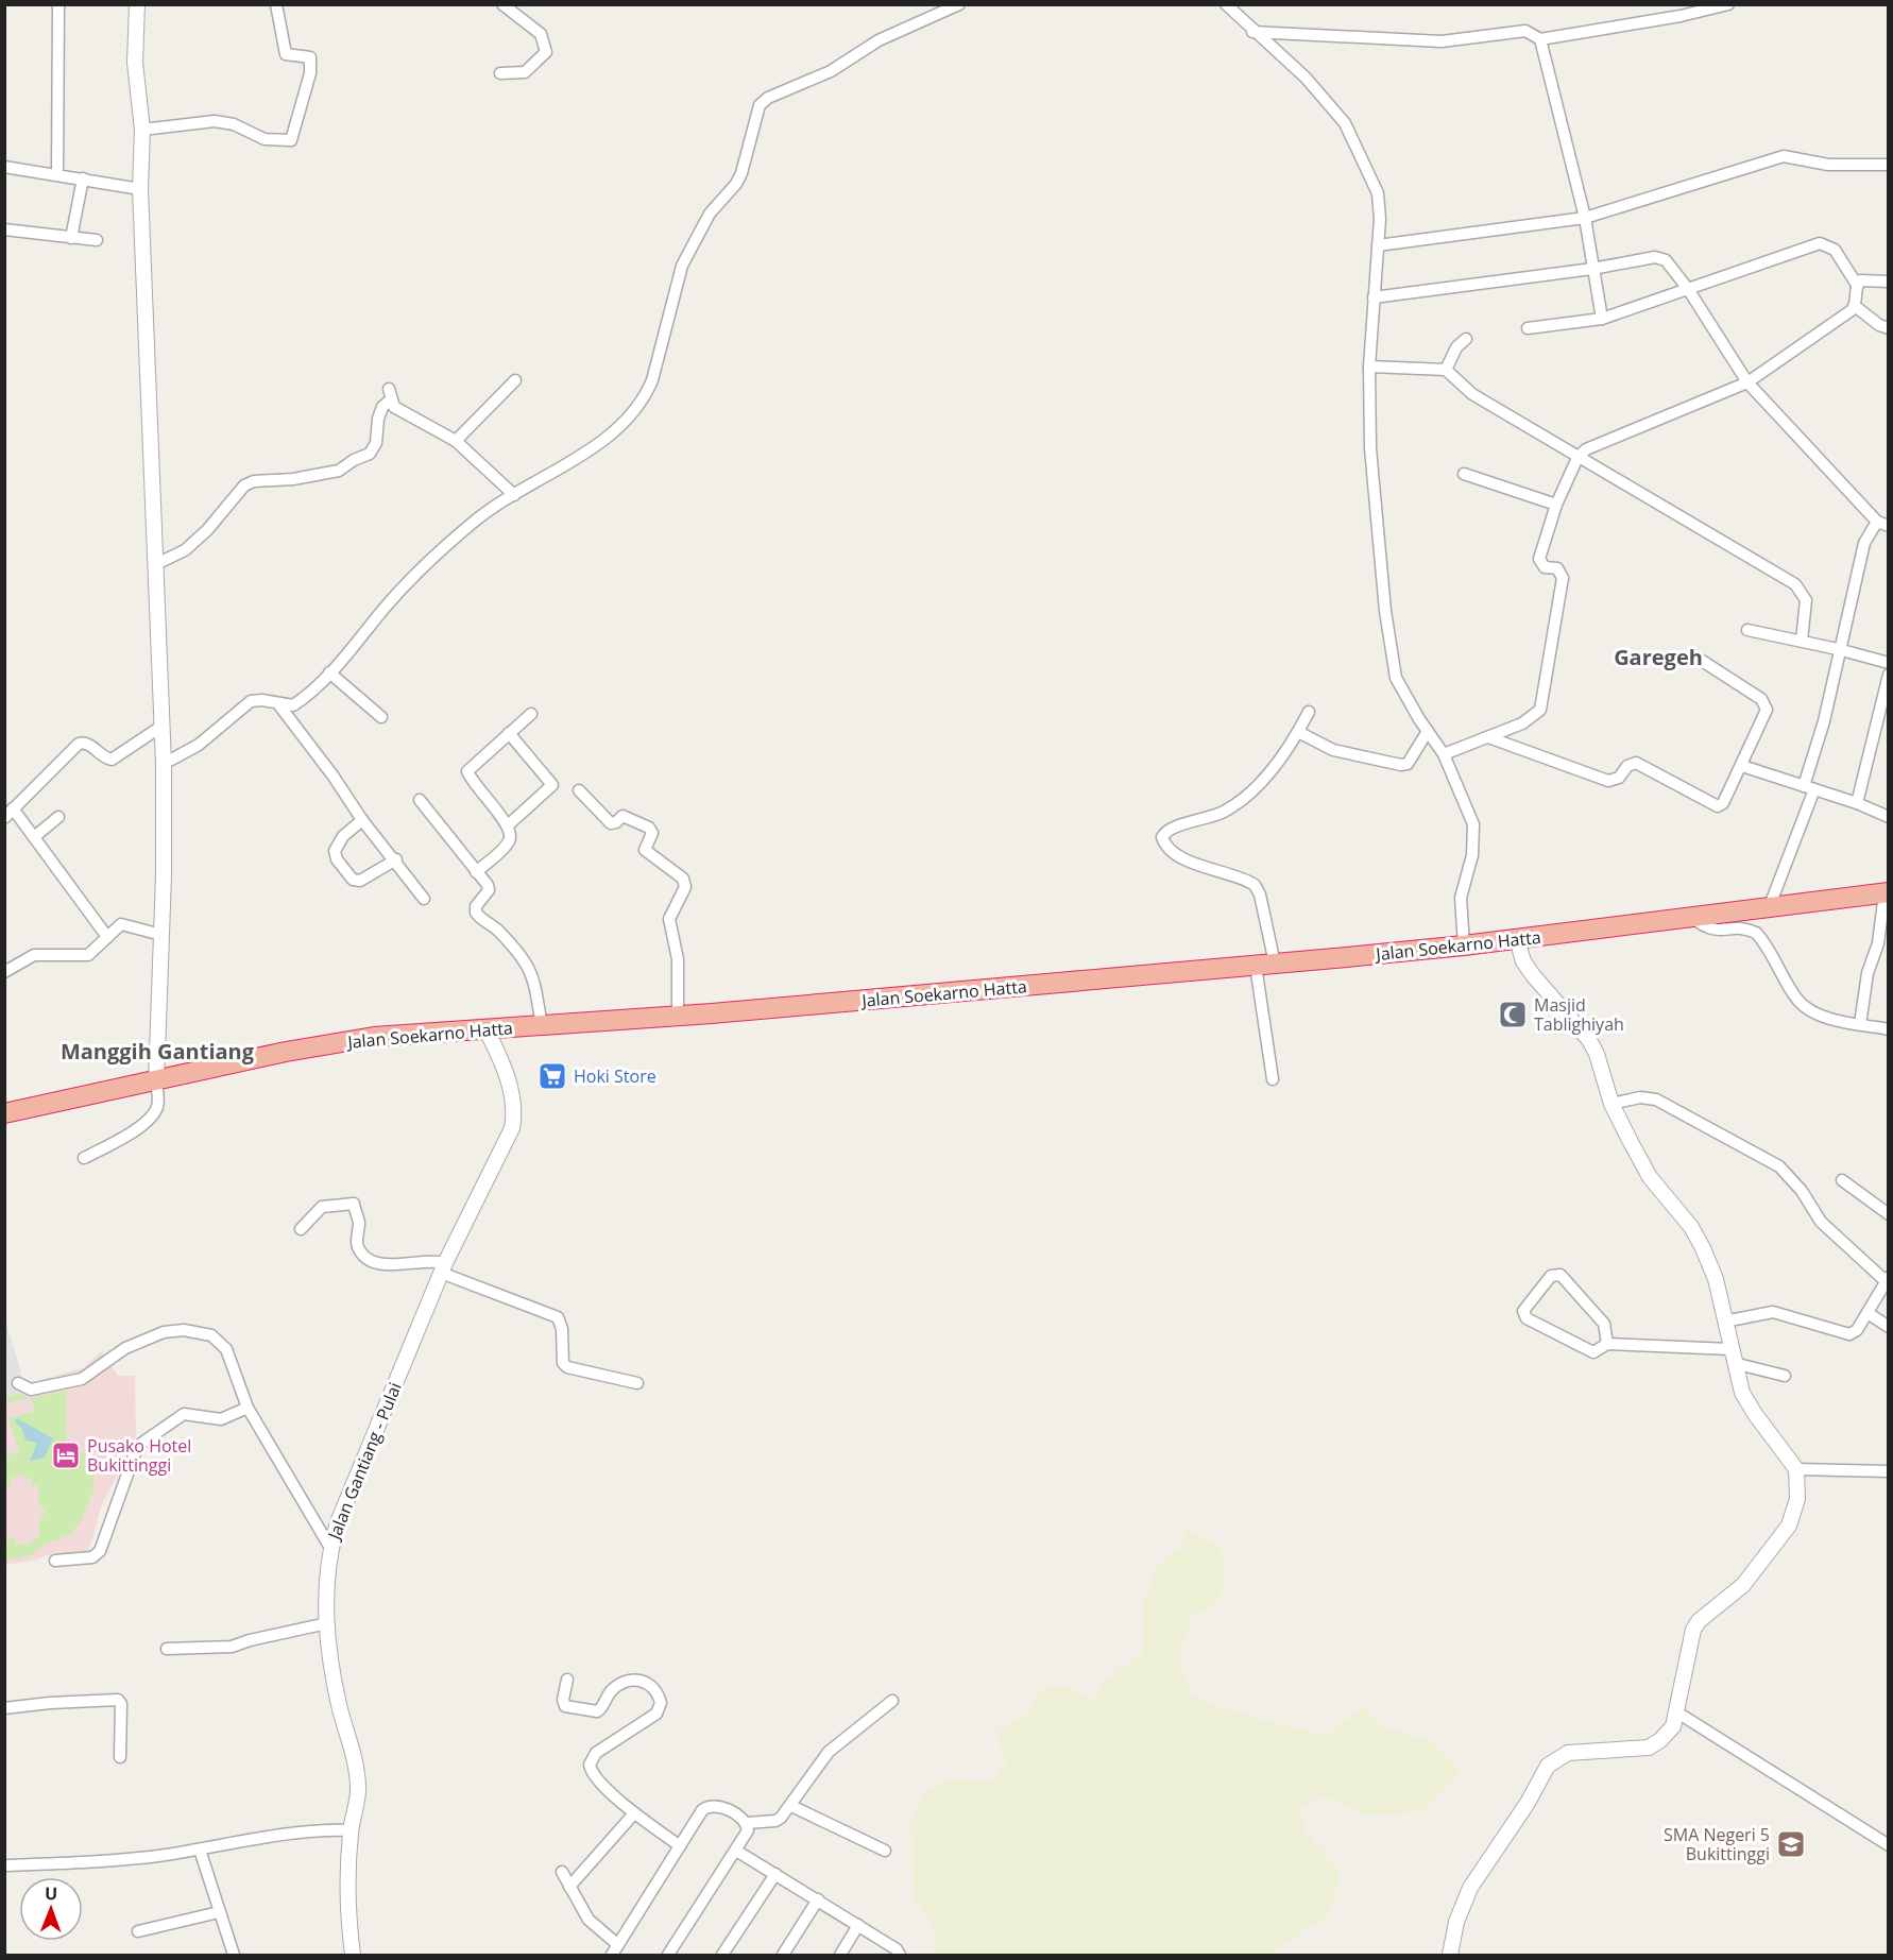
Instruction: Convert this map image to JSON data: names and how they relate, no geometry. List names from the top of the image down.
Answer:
{
  "streets": {
    "highway": ["Jalan Soekarno Hatta"],
    "street": ["Jalan Gantiang - Pulai"]
  },
  "crossings": [
    ["Jalan Soekarno Hatta", "Jalan Gantiang - Pulai"]
  ],
  "districts": ["Garegeh", "Manggih Gantiang"],
  "places": {
    "mosque": ["Masjid Tablighiyah"],
    "supermarket": ["Hoki Store"],
    "hotel": ["Pusako Hotel Bukittinggi"],
    "school or university": ["SMA Negeri 5 Bukittinggi"]
  },
  "north": "top"
}
